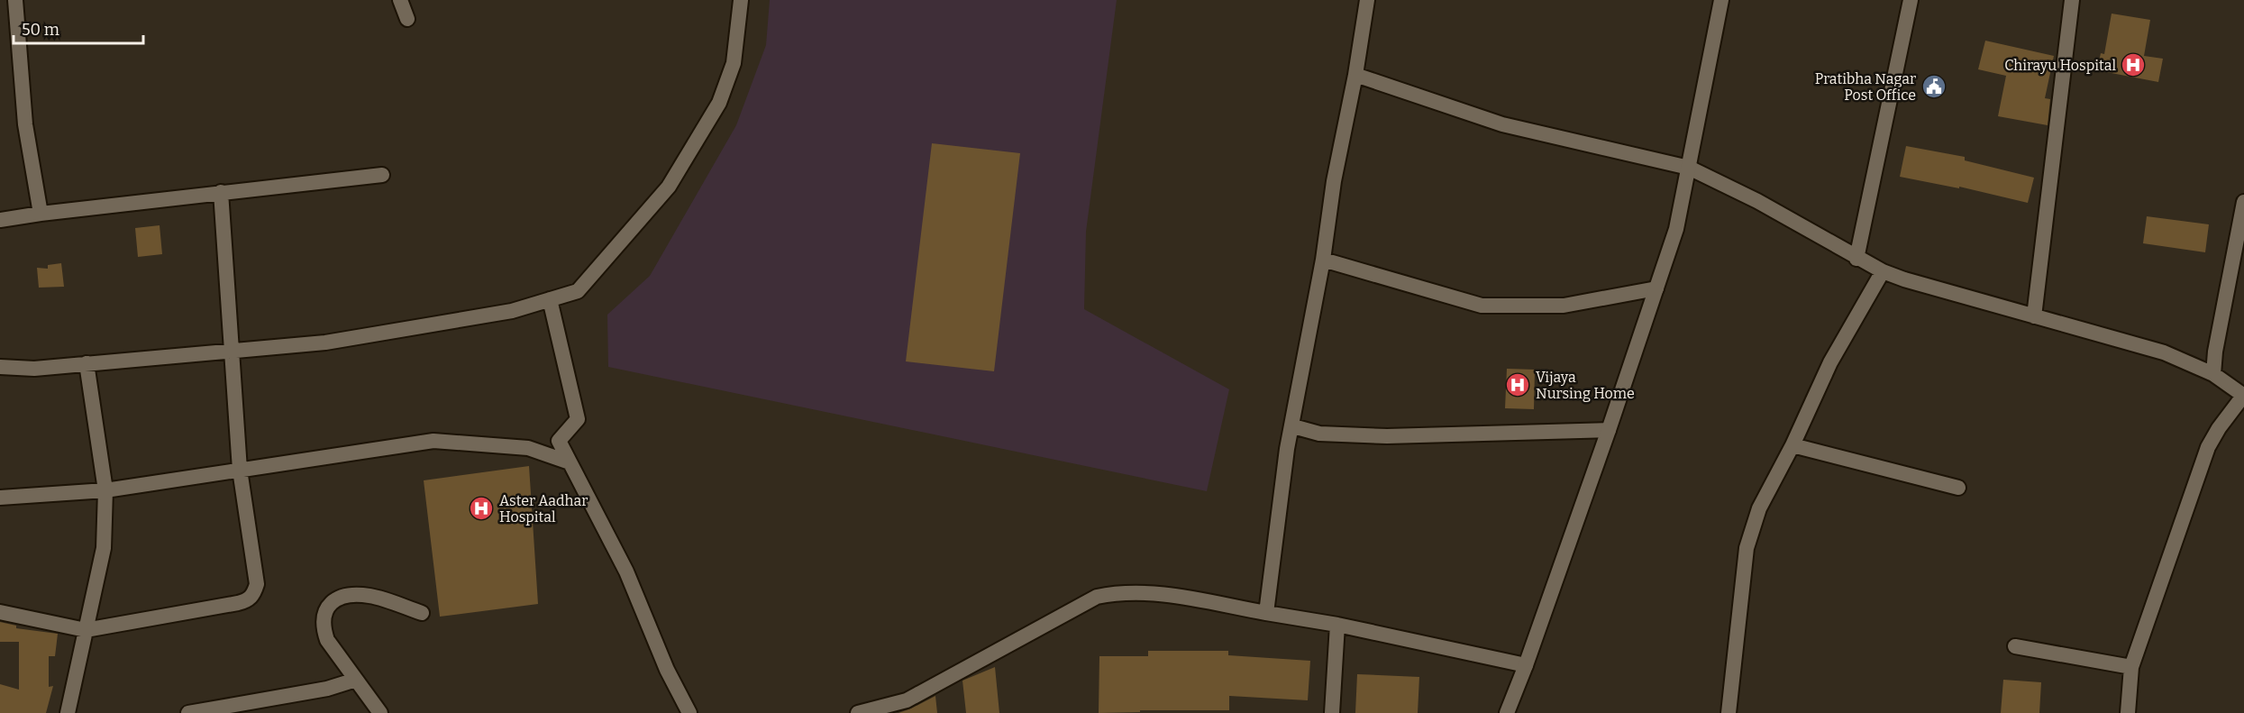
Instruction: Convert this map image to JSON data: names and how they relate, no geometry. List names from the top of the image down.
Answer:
{
  "places": {
    "hospital": ["Chirayu Hospital", "Vijaya Nursing Home", "Aster Aadhar Hospital"],
    "public building": ["Pratibha Nagar Post Office"]
  },
  "scale_bar": "50 m"
}
